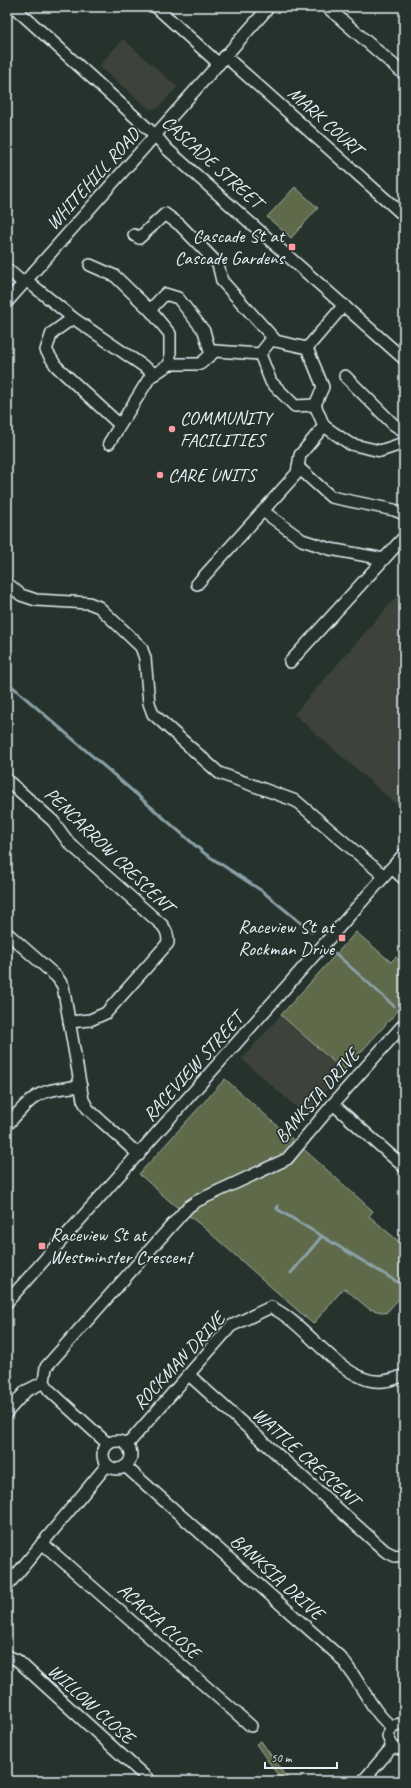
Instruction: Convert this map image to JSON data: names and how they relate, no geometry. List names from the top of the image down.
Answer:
{
  "streets": {
    "street": [
      "MARK COURT",
      "CASCADE STREET",
      "WHITEHILL ROAD",
      "PENCARROW CRESCENT",
      "RACEVIEW STREET",
      "BANKSIA DRIVE",
      "ROCKMAN DRIVE",
      "WATTLE CRESCENT",
      "ACACIA CLOSE",
      "WILLOW CLOSE"
    ]
  },
  "crossings": [
    ["MARK COURT", "WHITEHILL ROAD"],
    ["CASCADE STREET", "WHITEHILL ROAD"],
    ["BANKSIA DRIVE", "ROCKMAN DRIVE"],
    ["ROCKMAN DRIVE", "WATTLE CRESCENT"]
  ],
  "places": {
    "transit": ["Cascade St at Cascade Gardens", "Raceview St at Rockman Drive", "Raceview St at Westminster Crescent"],
    "other": ["COMMUNITY FACILITIES", "CARE UNITS"]
  },
  "scale_bar": "50 m"
}
